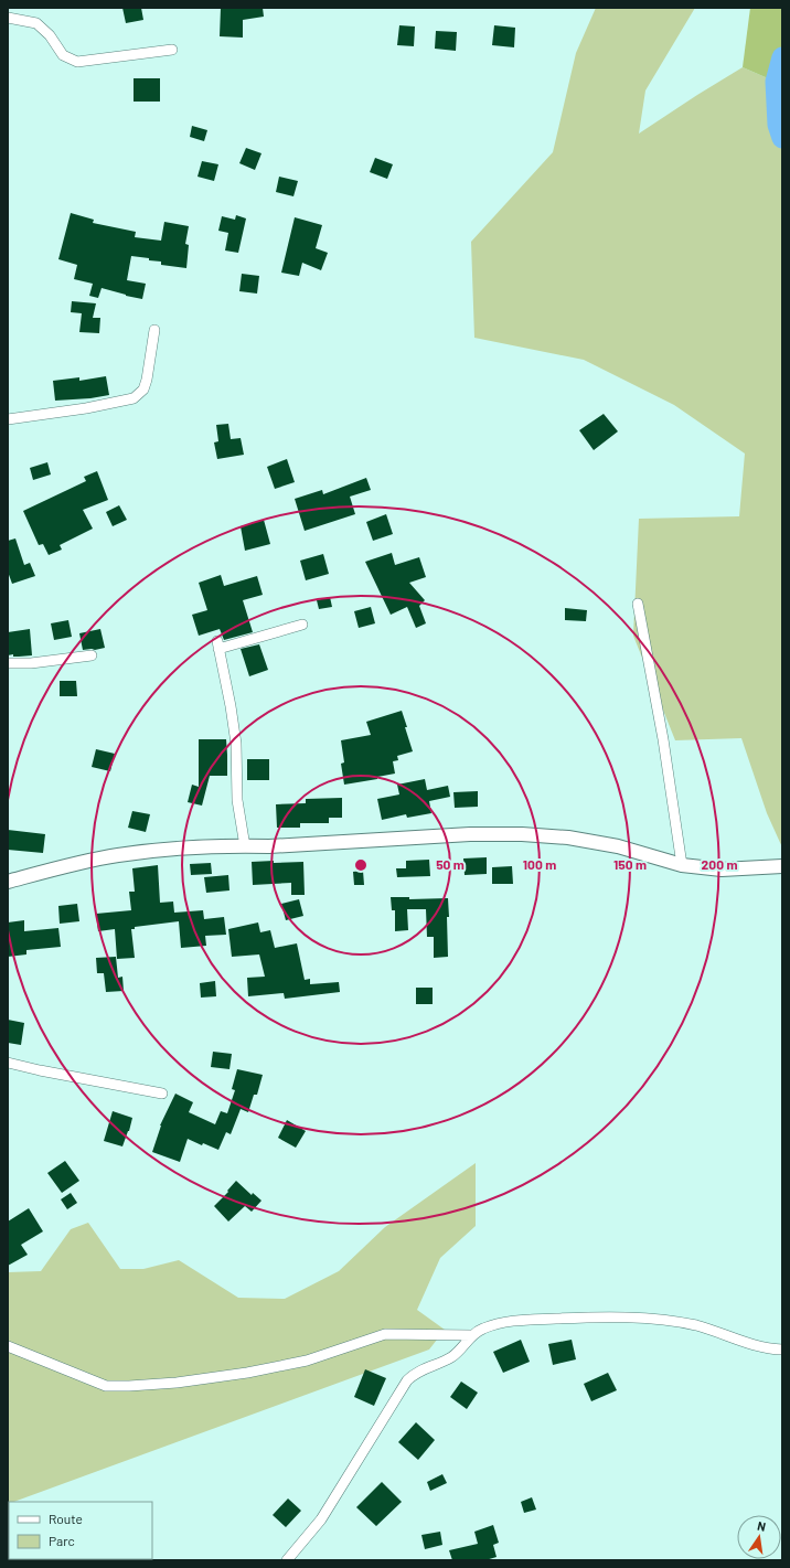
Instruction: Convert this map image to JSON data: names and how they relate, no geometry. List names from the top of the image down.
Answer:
{
  "legend": ["Route", "Parc"],
  "north": "top",
  "rings": [
    "50 m",
    "100 m",
    "150 m",
    "200 m"
  ]
}
